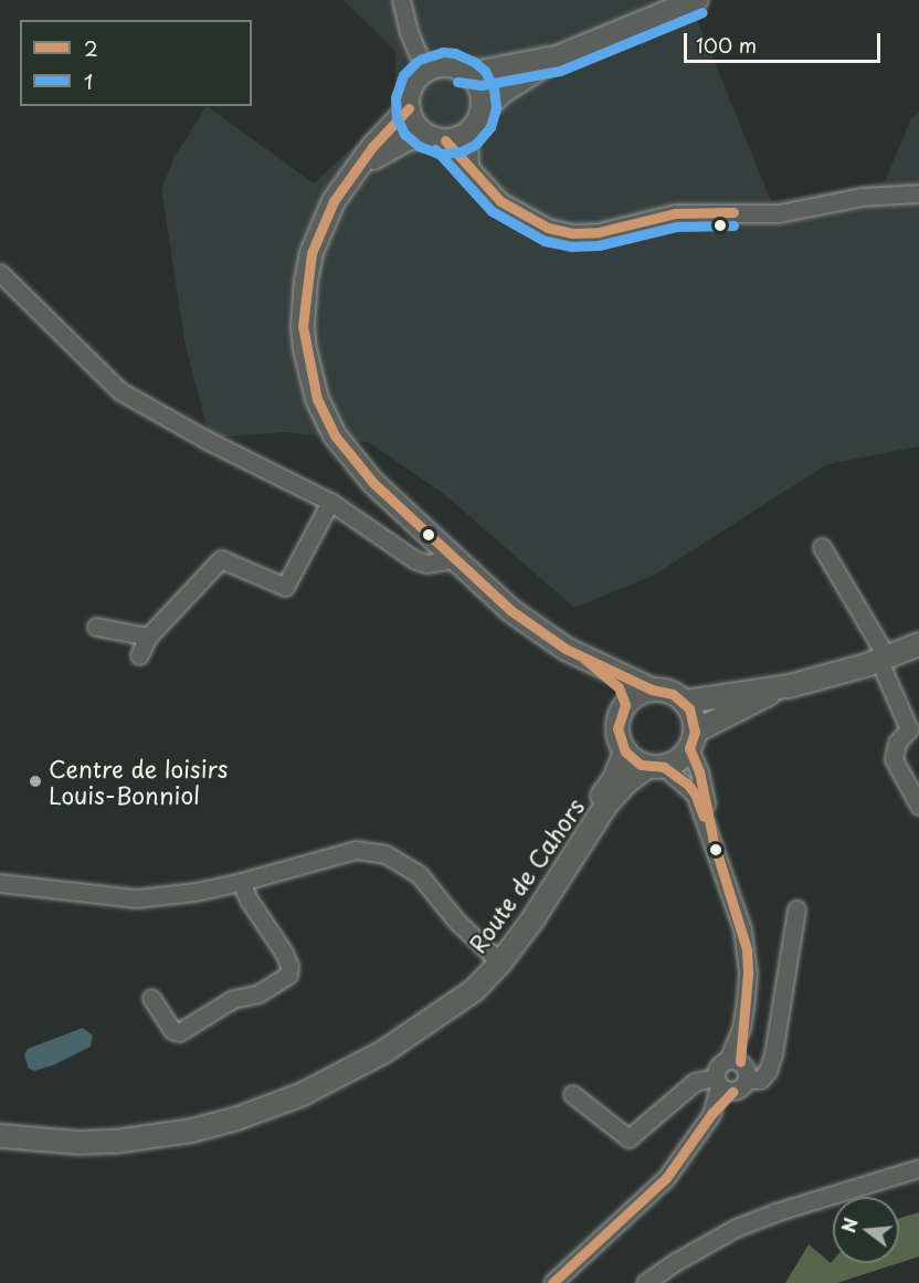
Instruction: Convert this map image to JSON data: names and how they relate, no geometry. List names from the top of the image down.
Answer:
{
  "streets": {
    "main road": ["Route de Cahors"]
  },
  "places": ["Centre de loisirs Louis-Bonniol"],
  "lines": ["transit line 1", "transit line 2"],
  "legend": ["2", "1"],
  "scale_bar": "100 m",
  "north": "left"
}
